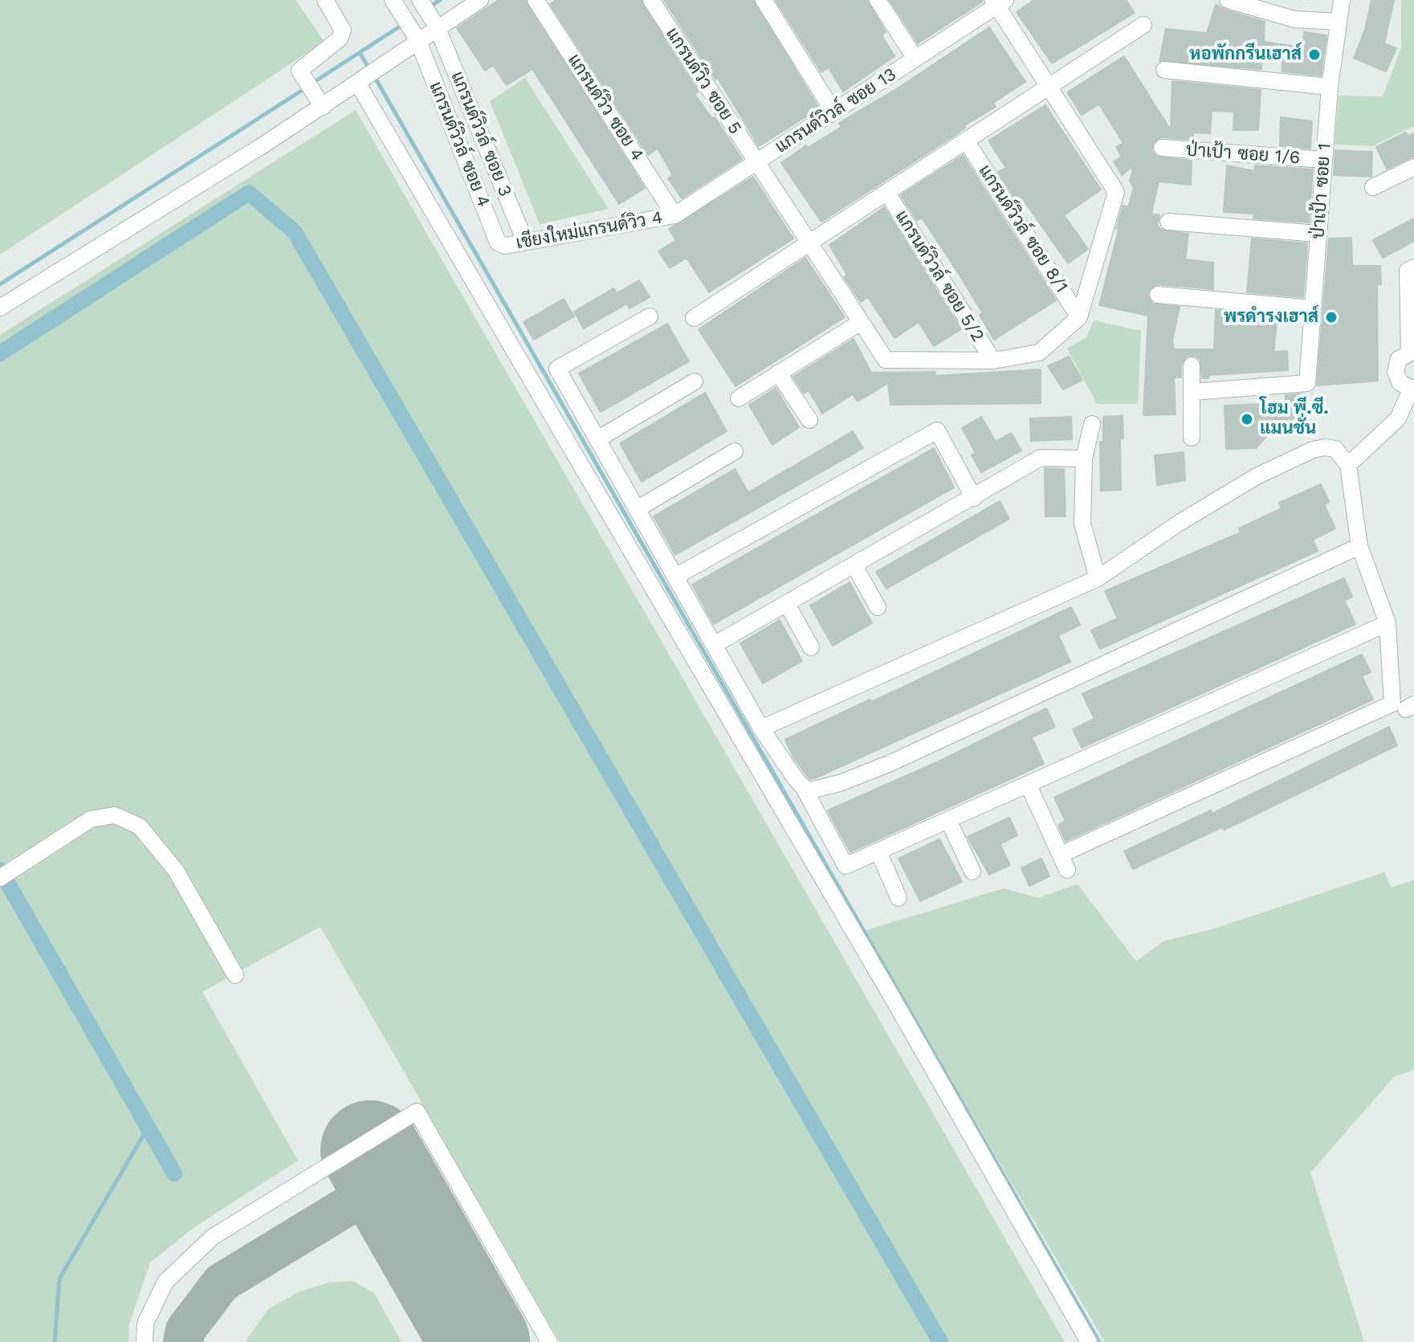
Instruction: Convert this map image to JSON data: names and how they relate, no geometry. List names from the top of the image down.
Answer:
{
  "streets": {
    "street": [
      "แกรนด์วิว ซอย 5",
      "แกรนด์วิว ซอย 4",
      "แกรนด์วิวล์ ซอย 13",
      "แกรนด์วิวล์ ซอย 3",
      "แกรนด์วิวล์ ซอย 4",
      "ป่าเป้า ซอย 1/6",
      "ป่าเป้า ซอย 1",
      "แกรนด์วิวล์ ซอย 8/1",
      "เชียงใหม่แกรนด์วิว 4",
      "แกรนด์วิวล์ ซอย 5/2"
    ]
  },
  "crossings": [
    ["แกรนด์วิว ซอย 5", "แกรนด์วิวล์ ซอย 13"],
    ["แกรนด์วิว ซอย 5", "แกรนด์วิวล์ ซอย 5/2"],
    ["แกรนด์วิว ซอย 4", "แกรนด์วิวล์ ซอย 13"],
    ["แกรนด์วิว ซอย 4", "เชียงใหม่แกรนด์วิว 4"],
    ["แกรนด์วิวล์ ซอย 13", "แกรนด์วิวล์ ซอย 8/1"],
    ["แกรนด์วิวล์ ซอย 13", "เชียงใหม่แกรนด์วิว 4"],
    ["แกรนด์วิวล์ ซอย 3", "แกรนด์วิวล์ ซอย 4"],
    ["แกรนด์วิวล์ ซอย 3", "เชียงใหม่แกรนด์วิว 4"],
    ["แกรนด์วิวล์ ซอย 4", "เชียงใหม่แกรนด์วิว 4"],
    ["ป่าเป้า ซอย 1/6", "ป่าเป้า ซอย 1"]
  ],
  "places": ["หอพักกรีนเฮาส์", "พรดำรงเฮาส์", "โฮม พี.ซี. แมนชั่น"]
}
